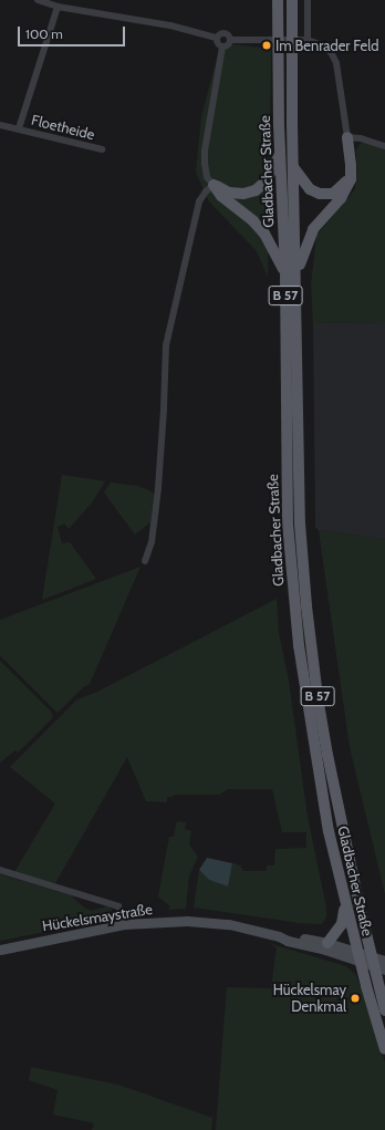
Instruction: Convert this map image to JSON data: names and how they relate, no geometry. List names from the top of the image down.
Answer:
{
  "streets": {
    "main road": ["Gladbacher Straße", "B 57", "Hückelsmaystraße"],
    "street": ["Floetheide"]
  },
  "crossings": [
    ["Gladbacher Straße", "Hückelsmaystraße"]
  ],
  "places": ["Im Benrader Feld", "Hückelsmay Denkmal"],
  "scale_bar": "100 m"
}
